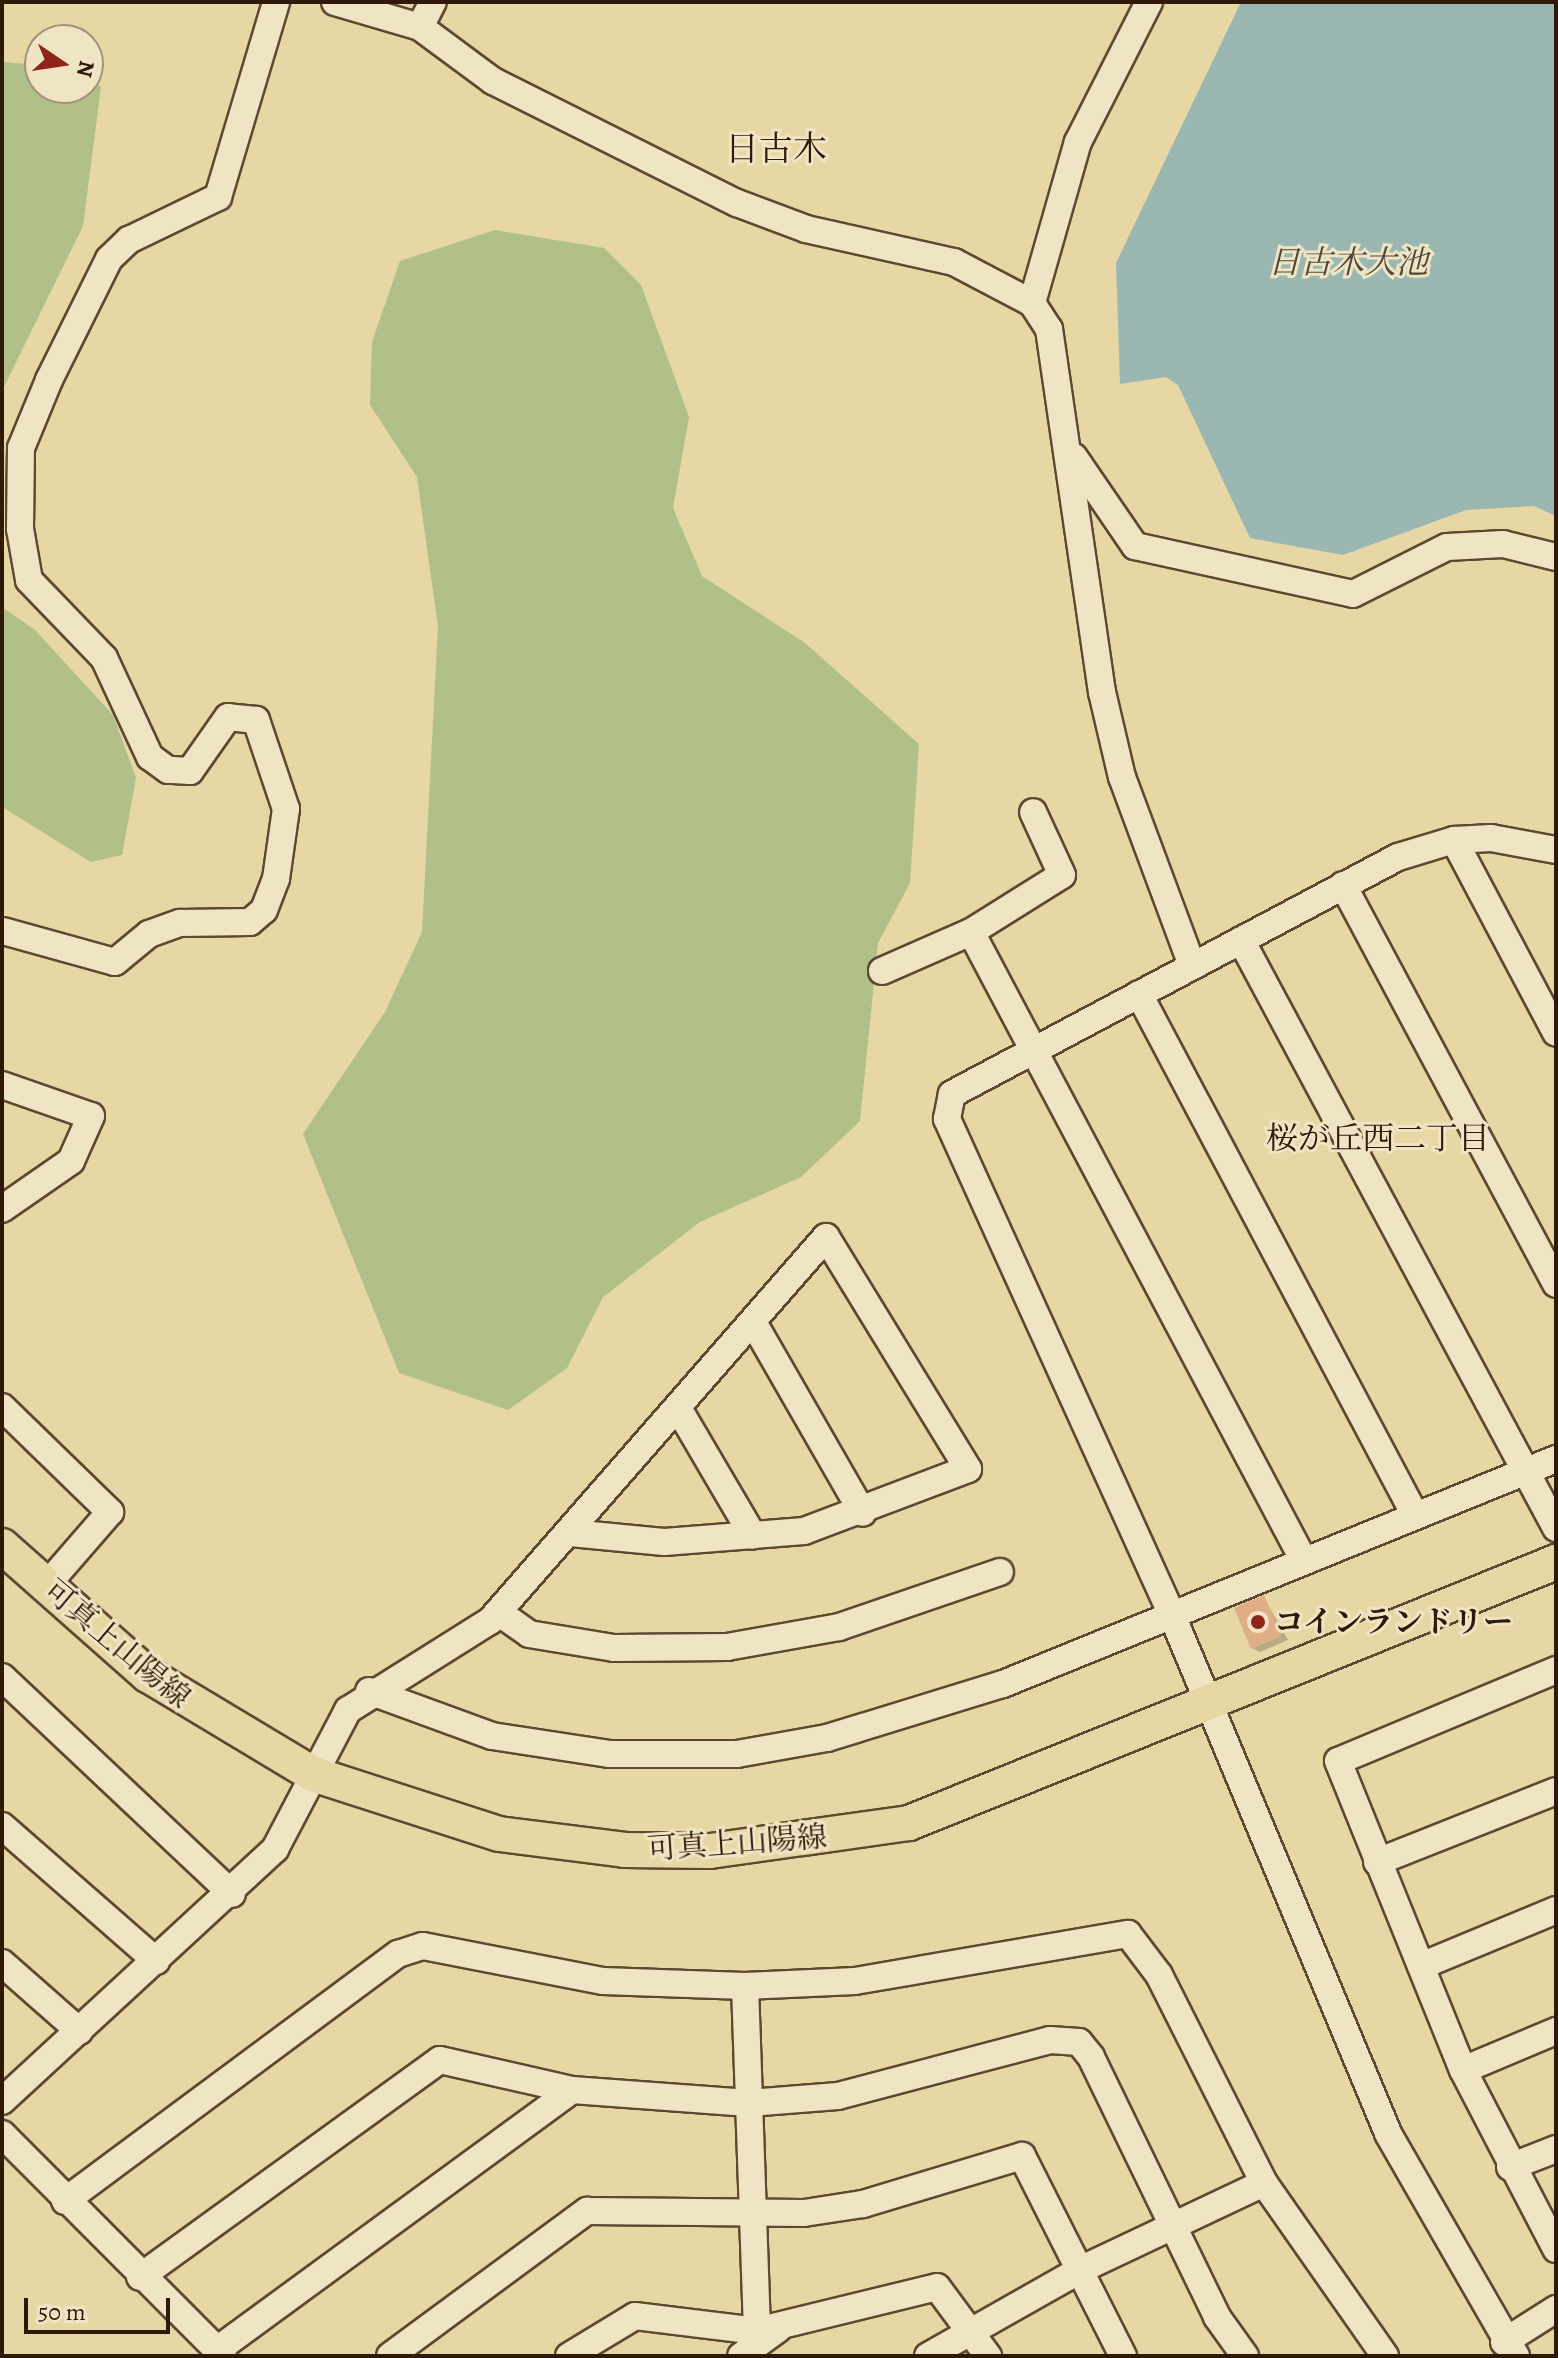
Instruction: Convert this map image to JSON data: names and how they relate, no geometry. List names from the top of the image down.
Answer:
{
  "streets": {
    "main road": ["可真上山陽線"]
  },
  "districts": ["日古木", "桜が丘西二丁目"],
  "water": ["日古木大池"],
  "places": ["コインランドリー"],
  "scale_bar": "50 m",
  "north": "right"
}
